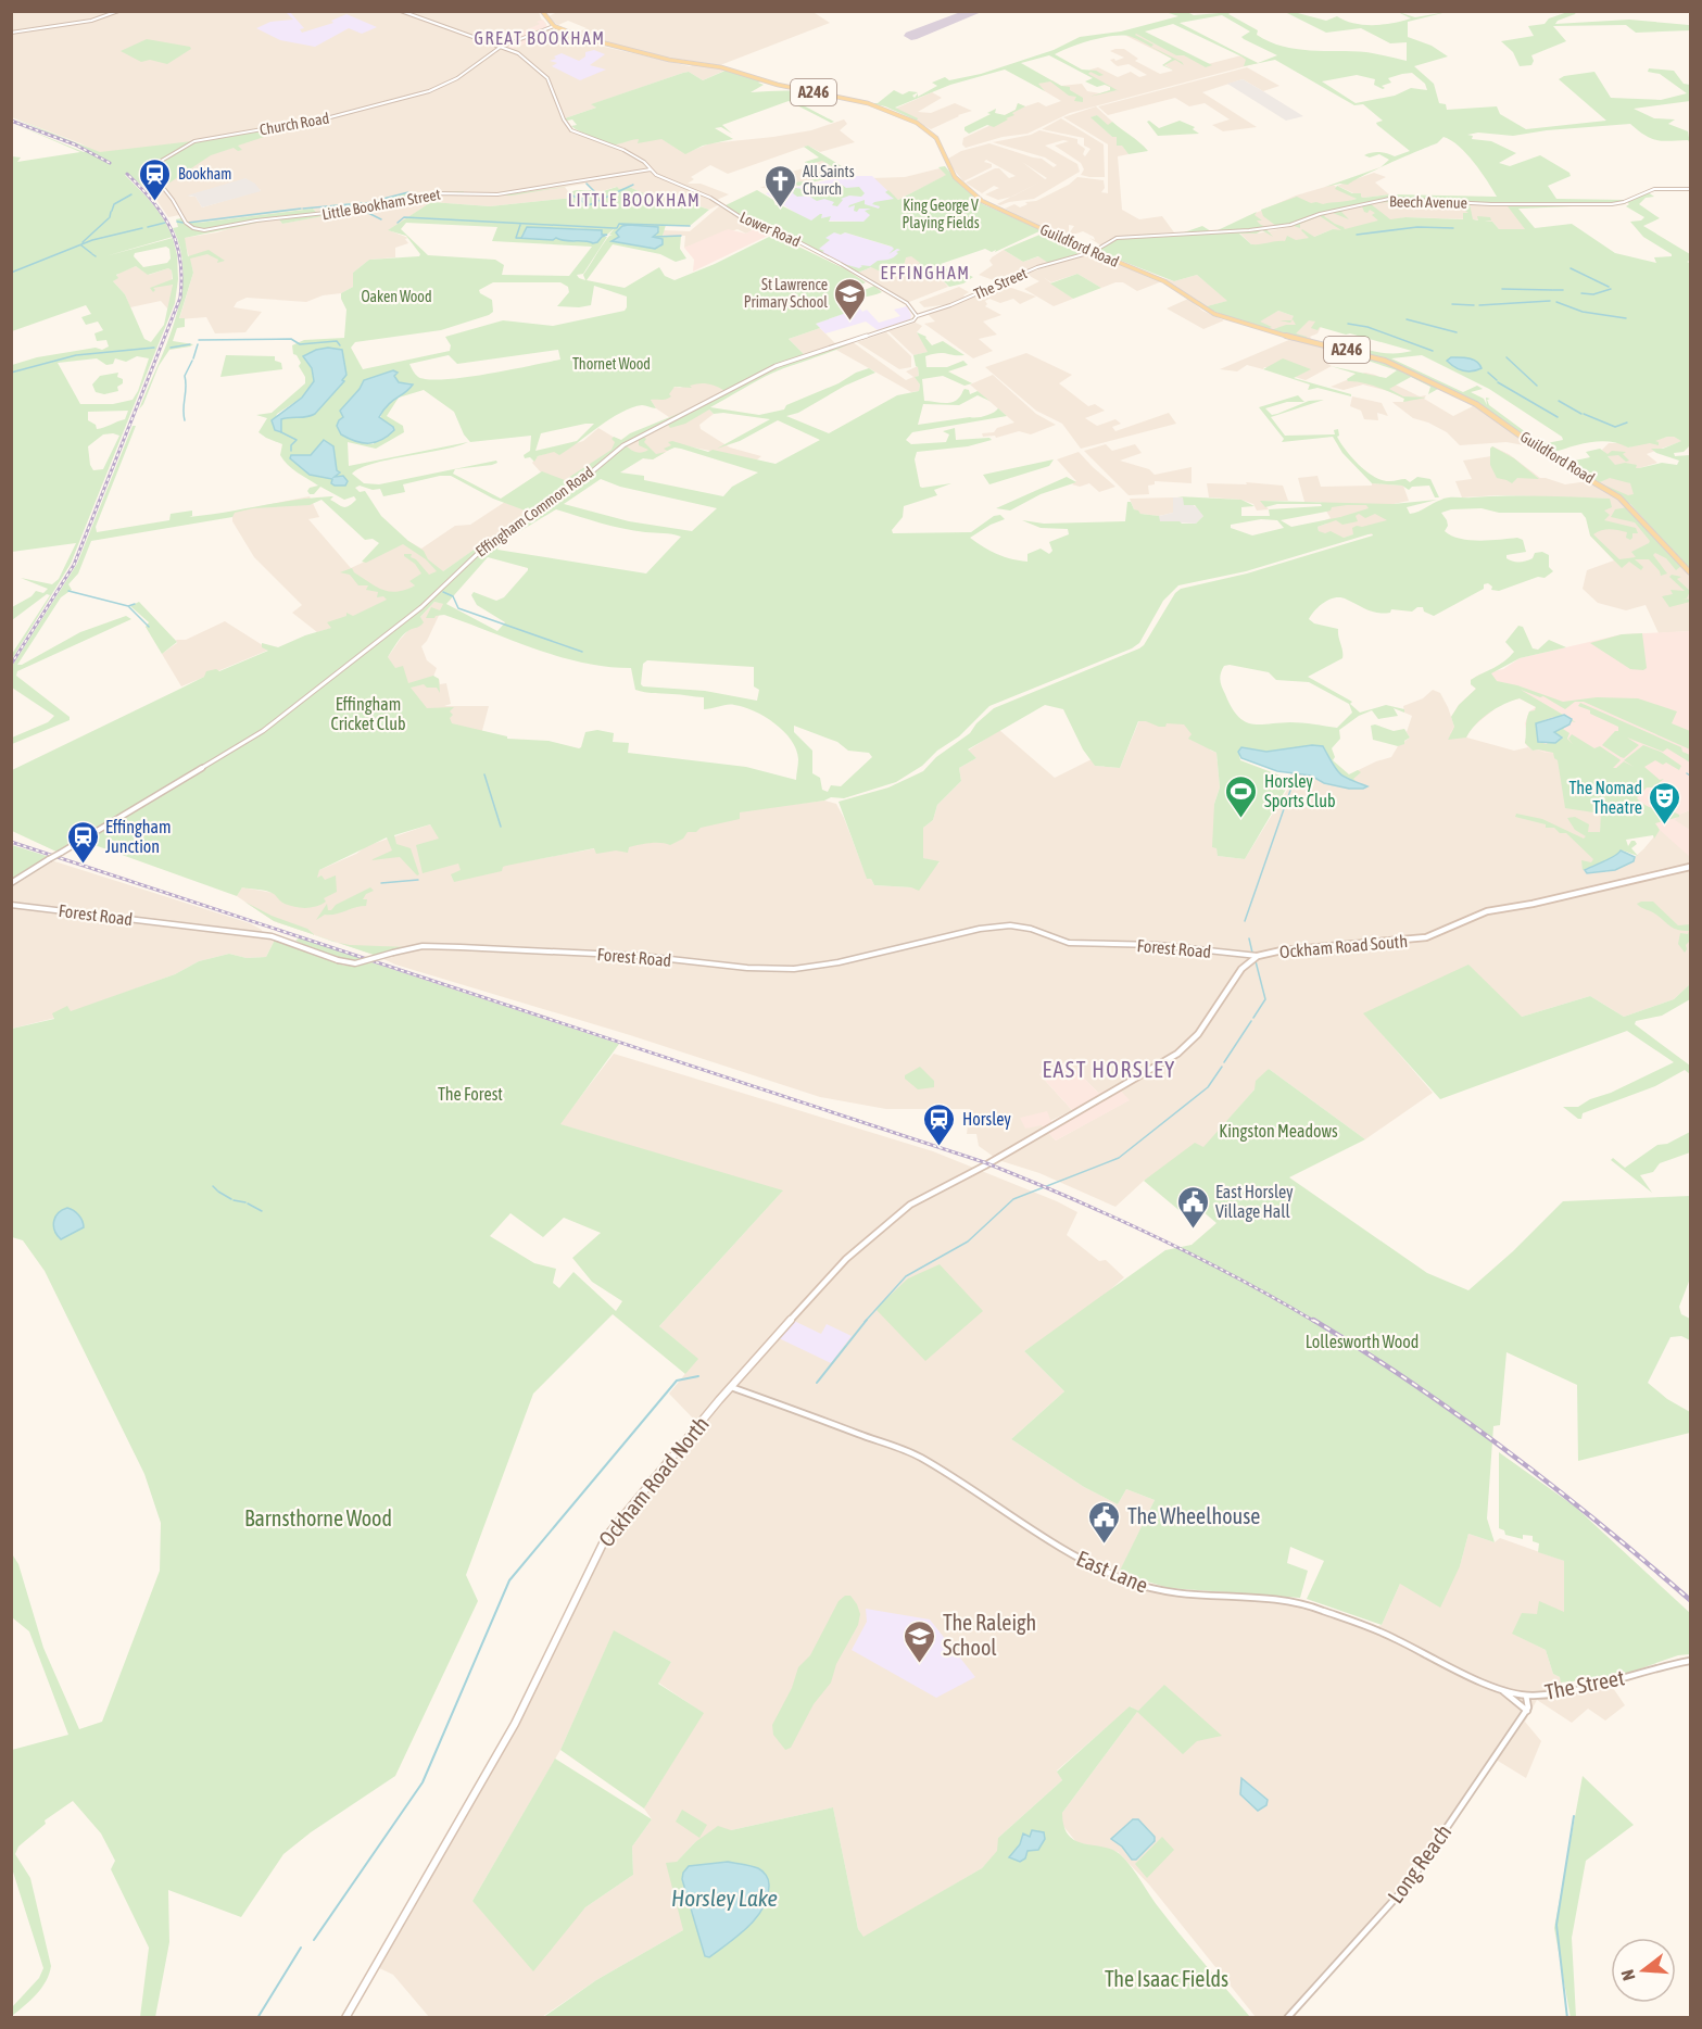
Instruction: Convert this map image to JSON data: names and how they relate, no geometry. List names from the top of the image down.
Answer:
{
  "streets": {
    "main road": [
      "A246",
      "Guildford Road",
      "Ockham Road South",
      "Ockham Road North"
    ],
    "street": [
      "Church Road",
      "Beech Avenue",
      "Little Bookham Street",
      "Lower Road",
      "The Street",
      "Effingham Common Road",
      "Forest Road",
      "East Lane",
      "Long Reach"
    ]
  },
  "crossings": [
    ["Church Road", "Little Bookham Street"],
    ["Church Road", "Lower Road"],
    ["Beech Avenue", "Guildford Road"],
    ["Beech Avenue", "The Street"],
    ["Little Bookham Street", "Lower Road"],
    ["Lower Road", "The Street"],
    ["Lower Road", "Effingham Common Road"],
    ["Guildford Road", "The Street"],
    ["The Street", "Effingham Common Road"],
    ["The Street", "East Lane"],
    ["Forest Road", "Ockham Road South"],
    ["Ockham Road South", "Ockham Road North"],
    ["Ockham Road North", "East Lane"]
  ],
  "districts": [
    "GREAT BOOKHAM",
    "LITTLE BOOKHAM",
    "EFFINGHAM",
    "EAST HORSLEY"
  ],
  "water": ["Horsley Lake"],
  "parks": [
    "King George V Playing Fields",
    "Oaken Wood",
    "Thornet Wood",
    "Effingham Cricket Club",
    "The Forest",
    "Kingston Meadows",
    "Lollesworth Wood",
    "Barnsthorne Wood",
    "The Isaac Fields"
  ],
  "places": {
    "station": ["Bookham", "Effingham Junction", "Horsley"],
    "church": ["All Saints Church"],
    "school or university": ["St Lawrence Primary School", "The Raleigh School"],
    "sports": ["Horsley Sports Club"],
    "theatre": ["The Nomad Theatre"],
    "public building": ["East Horsley Village Hall", "The Wheelhouse"]
  },
  "north": "left"
}
